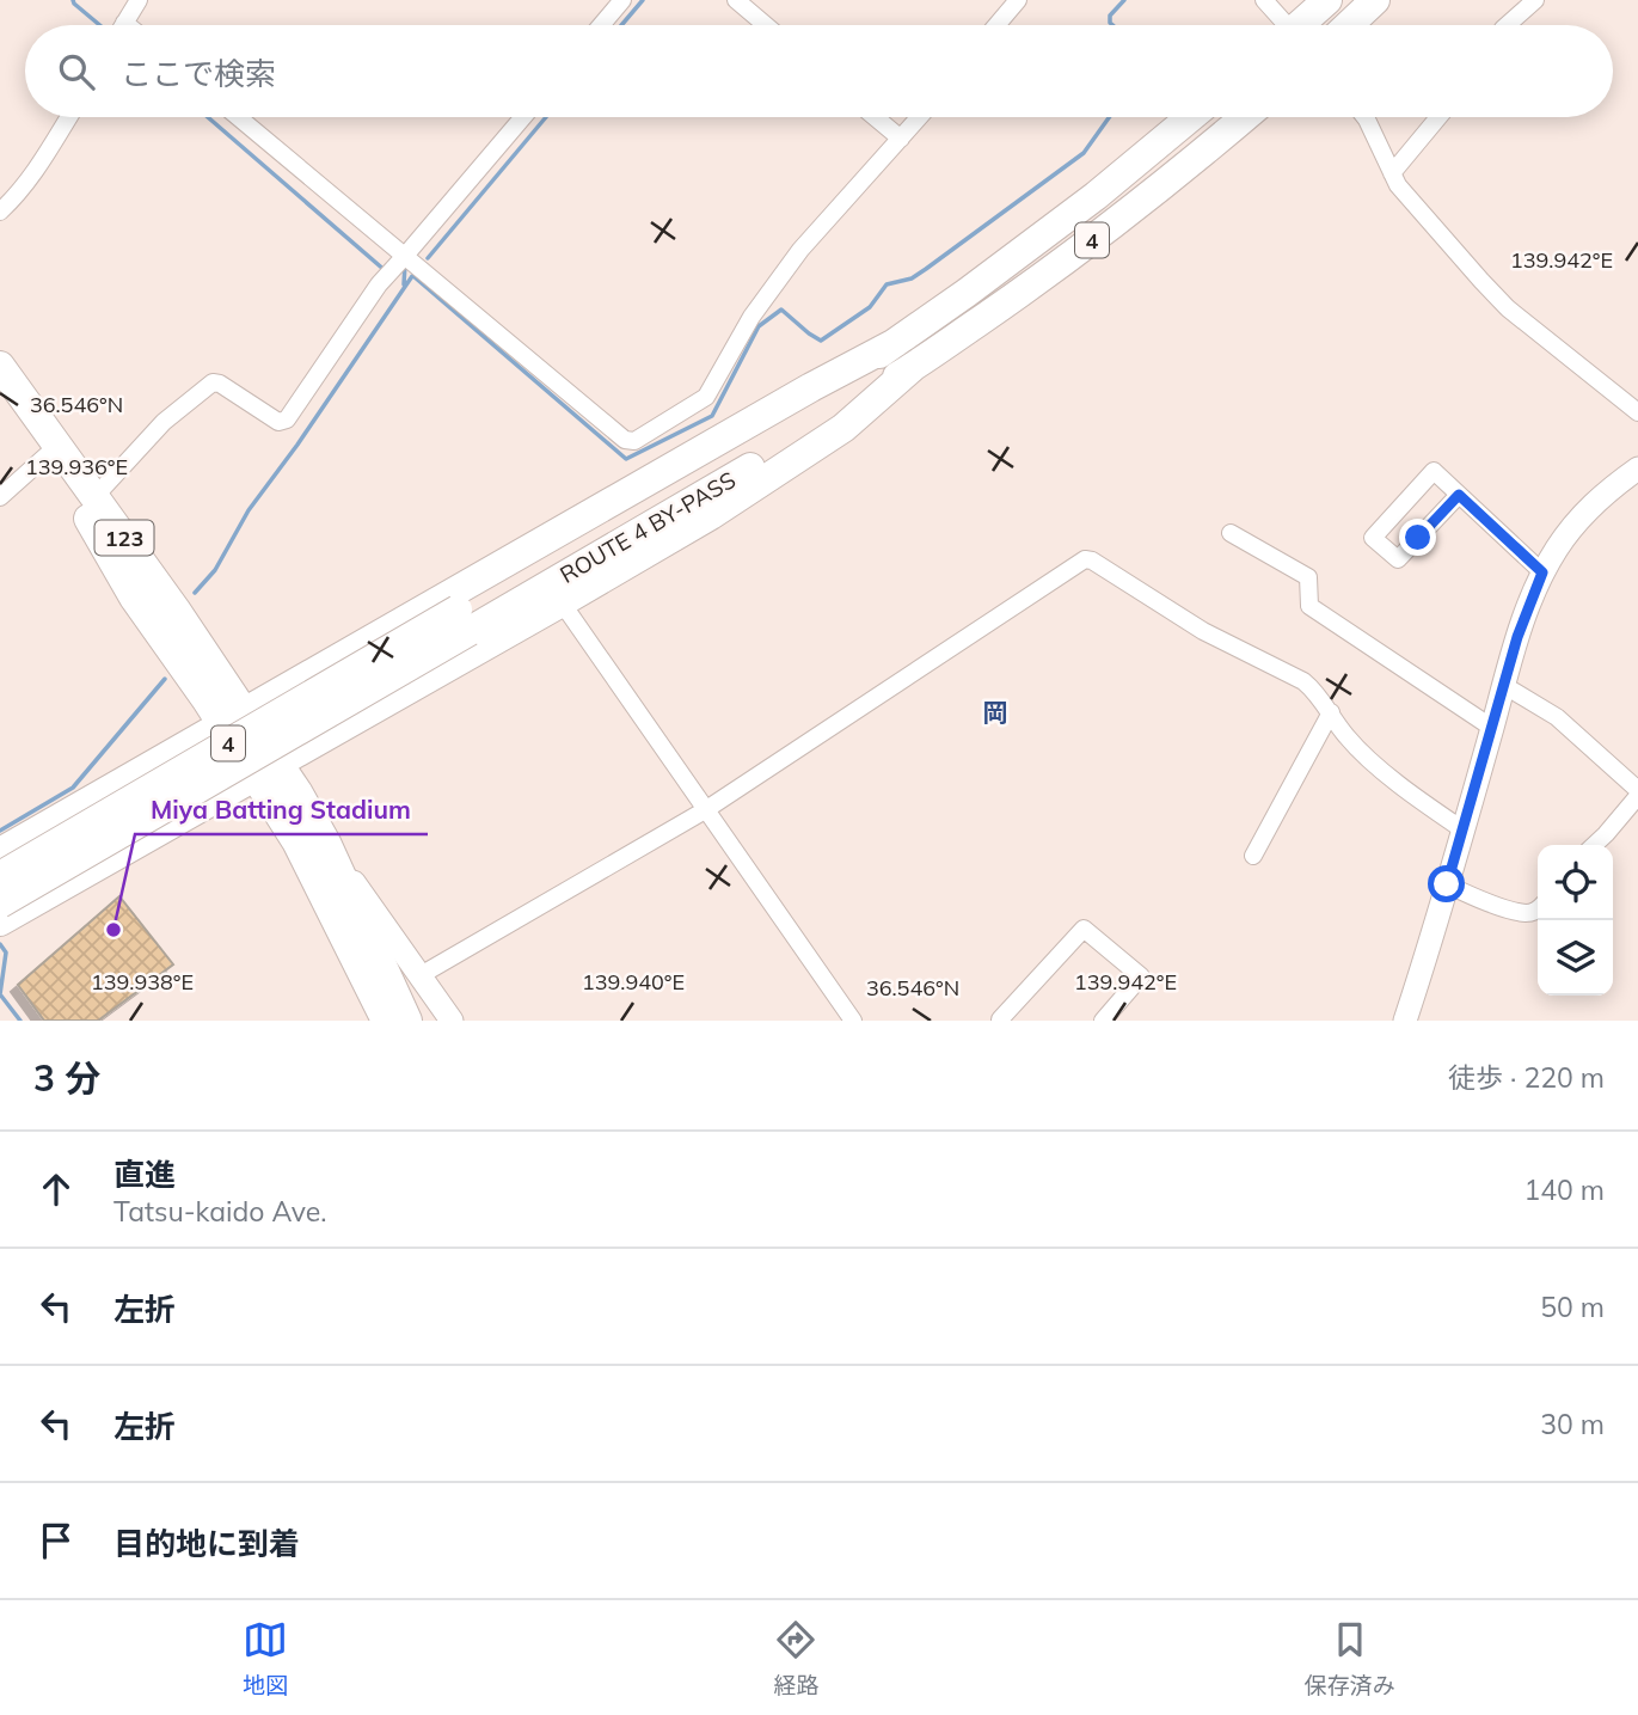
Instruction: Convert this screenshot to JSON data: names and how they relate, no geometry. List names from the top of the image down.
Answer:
{
  "streets": {
    "highway": ["4", "ROUTE 4 BY-PASS", "123"]
  },
  "districts": ["岡"],
  "places": ["Miya Batting Stadium"],
  "page": {
    "search": "ここで検索",
    "heading": ["3 分", "徒歩 · 220 m"],
    "list": [
      ["直進", "Tatsu-kaido Ave.", "140 m"],
      ["左折", "50 m"],
      ["左折", "30 m"],
      "目的地に到着"
    ],
    "nav": ["地図", "経路", "保存済み"]
  },
  "coordinates": [
    "139.942°E",
    "36.546°N",
    "139.936°E",
    "139.938°E",
    "139.940°E"
  ]
}
